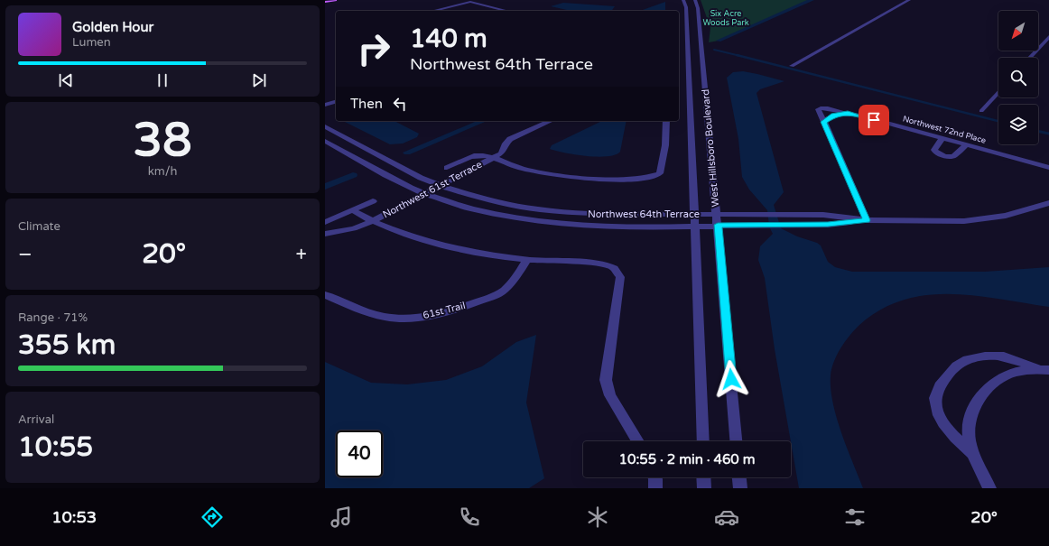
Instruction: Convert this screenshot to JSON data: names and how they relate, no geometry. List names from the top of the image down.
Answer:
{
  "streets": {
    "street": [
      "Northwest 72nd Place",
      "West Hillsboro Boulevard",
      "Northwest 61st Terrace",
      "Northwest 64th Terrace",
      "61st Trail"
    ]
  },
  "crossings": [
    ["West Hillsboro Boulevard", "Northwest 64th Terrace"],
    ["Northwest 61st Terrace", "Northwest 64th Terrace"],
    ["Northwest 61st Terrace", "61st Trail"]
  ],
  "parks": ["Six Acre Woods Park"],
  "north": "bottom left",
  "page": {
    "turn": ["140 m", "Northwest 64th Terrace"],
    "song": ["Golden Hour", "Lumen"],
    "then": "Then",
    "tile": [
      ["38", "km/h"],
      "Climate",
      ["Range · 71%", "355 km"],
      ["Arrival", "10:55"]
    ],
    "heat": ["−", "20°", "+"],
    "limit": "40",
    "trip": "10:55 · 2 min · 460 m",
    "tabs": ["10:53", "20°"]
  }
}
